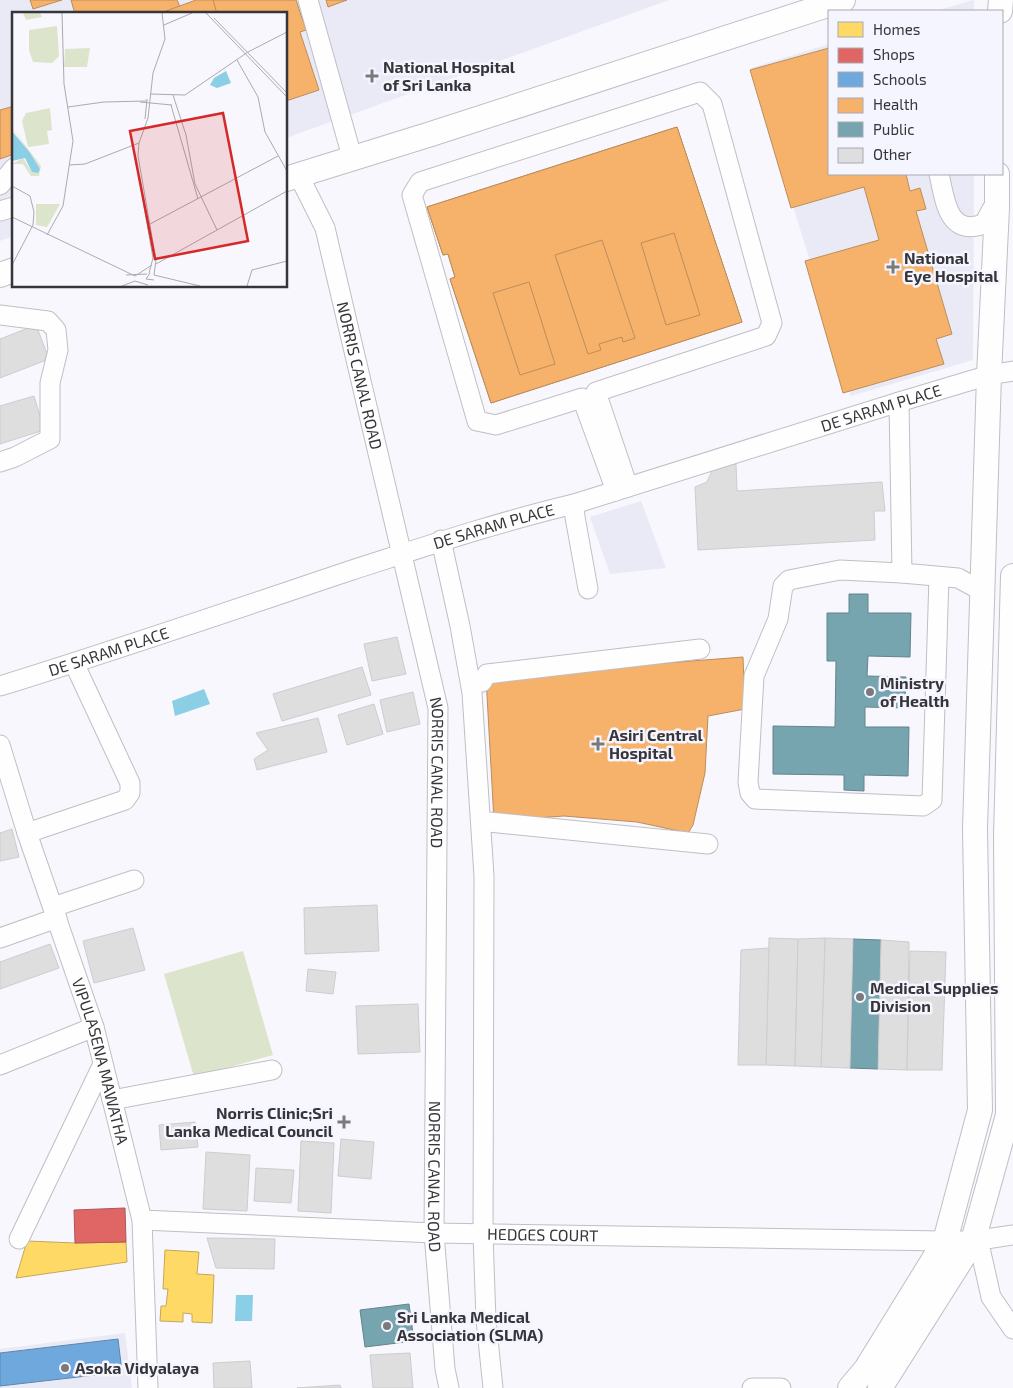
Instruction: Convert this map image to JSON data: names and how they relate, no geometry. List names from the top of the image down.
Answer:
{
  "streets": {
    "street": [
      "NORRIS CANAL ROAD",
      "DE SARAM PLACE",
      "VIPULASENA MAWATHA",
      "HEDGES COURT"
    ]
  },
  "crossings": [
    ["NORRIS CANAL ROAD", "DE SARAM PLACE"],
    ["NORRIS CANAL ROAD", "HEDGES COURT"],
    ["VIPULASENA MAWATHA", "HEDGES COURT"]
  ],
  "places": {
    "health": [
      "National Hospital of Sri Lanka",
      "National Eye Hospital",
      "Asiri Central Hospital",
      "Norris Clinic;Sri Lanka Medical Council"
    ],
    "other": [
      "Ministry of Health",
      "Medical Supplies Division",
      "Sri Lanka Medical Association (SLMA)",
      "Asoka Vidyalaya"
    ]
  },
  "legend": [
    "Homes",
    "Shops",
    "Schools",
    "Health",
    "Public",
    "Other"
  ]
}
